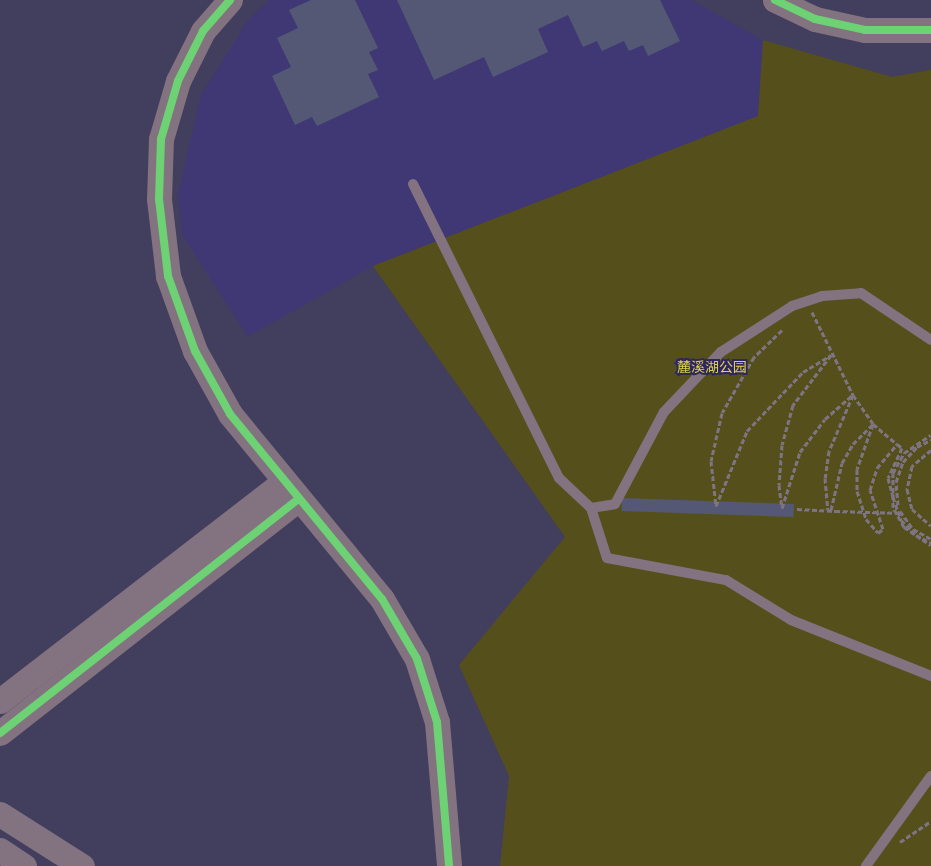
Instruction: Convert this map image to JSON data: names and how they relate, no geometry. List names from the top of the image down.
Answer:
{
  "parks": ["麓溪湖公园"]
}
